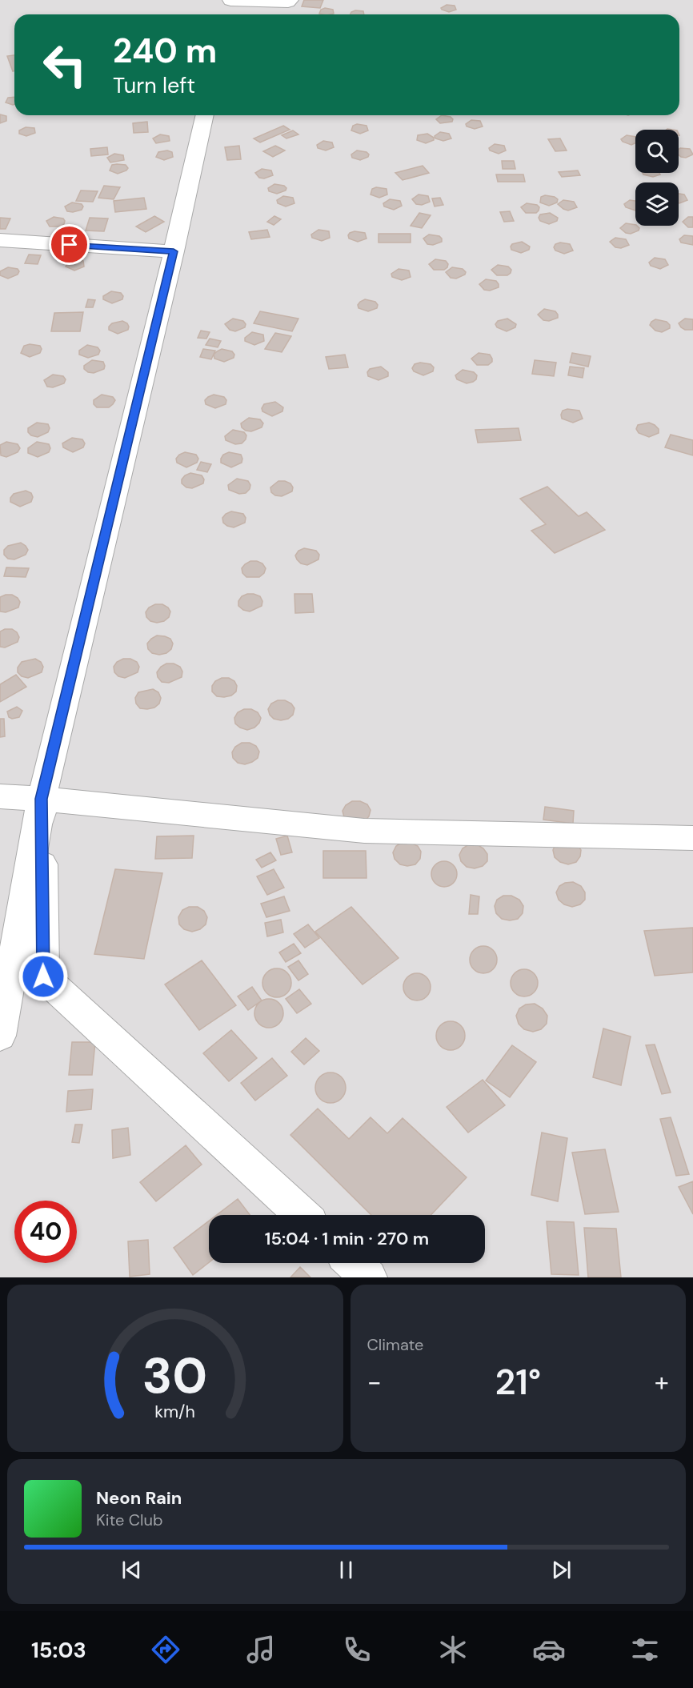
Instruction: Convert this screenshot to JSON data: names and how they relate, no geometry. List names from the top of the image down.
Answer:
{
  "page": {
    "turn": ["240 m", "Turn left"],
    "limit": "40",
    "trip": "15:04 · 1 min · 270 m",
    "tile": "Climate",
    "heat": ["−", "21°", "+"],
    "song": ["Neon Rain", "Kite Club"],
    "tabs": "15:03",
    "gauge": ["30", "km/h"]
  }
}
